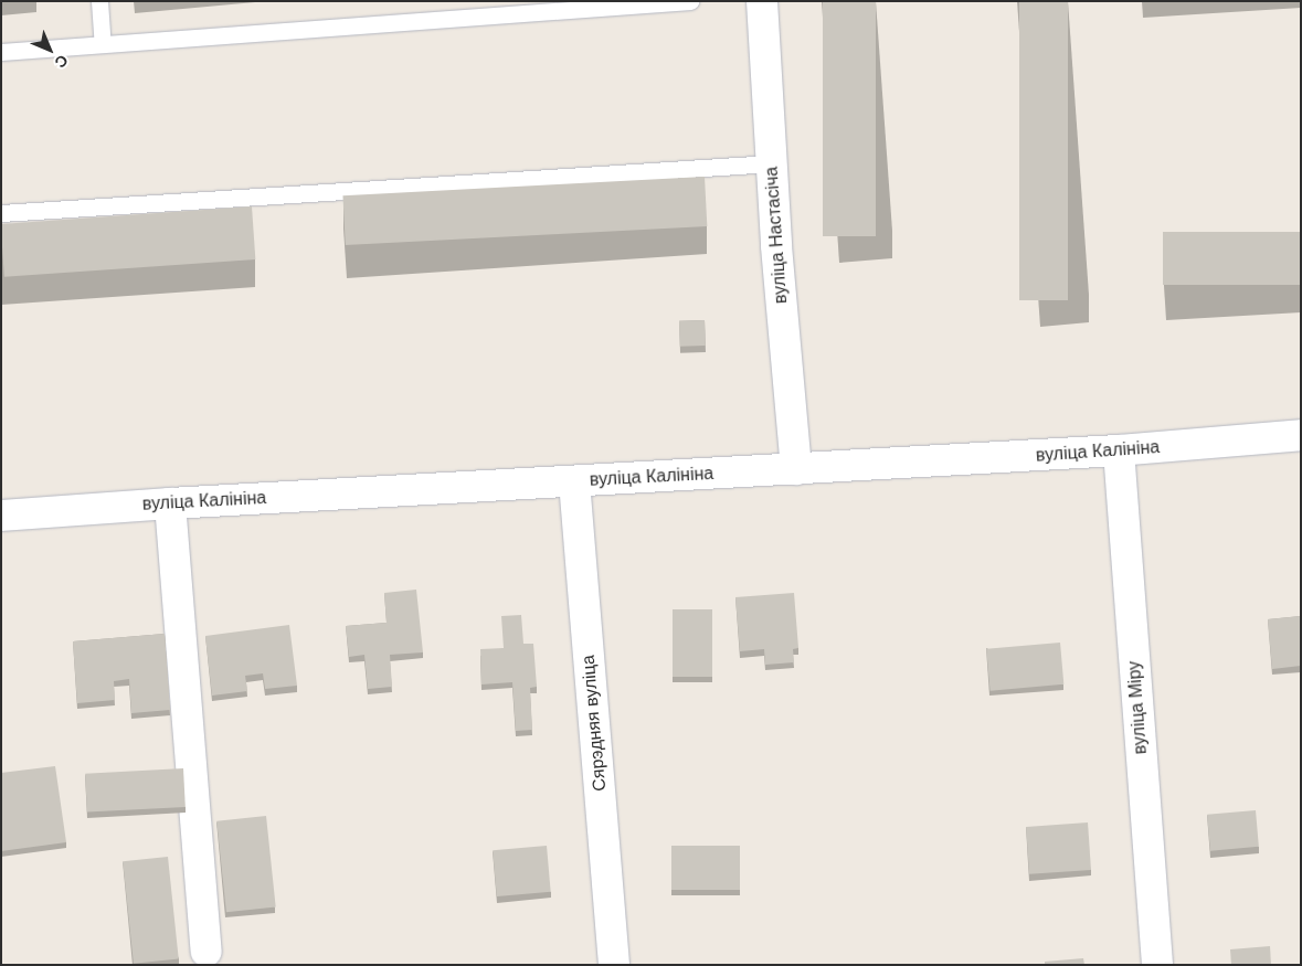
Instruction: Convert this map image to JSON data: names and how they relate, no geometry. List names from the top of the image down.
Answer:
{
  "streets": {
    "street": [
      "вуліца Настасіча",
      "вуліца Калініна",
      "вуліца Міру",
      "Сярэдняя вуліца"
    ]
  },
  "crossings": [
    ["вуліца Настасіча", "вуліца Калініна"],
    ["вуліца Калініна", "вуліца Міру"],
    ["вуліца Калініна", "Сярэдняя вуліца"]
  ],
  "north": "bottom right"
}
